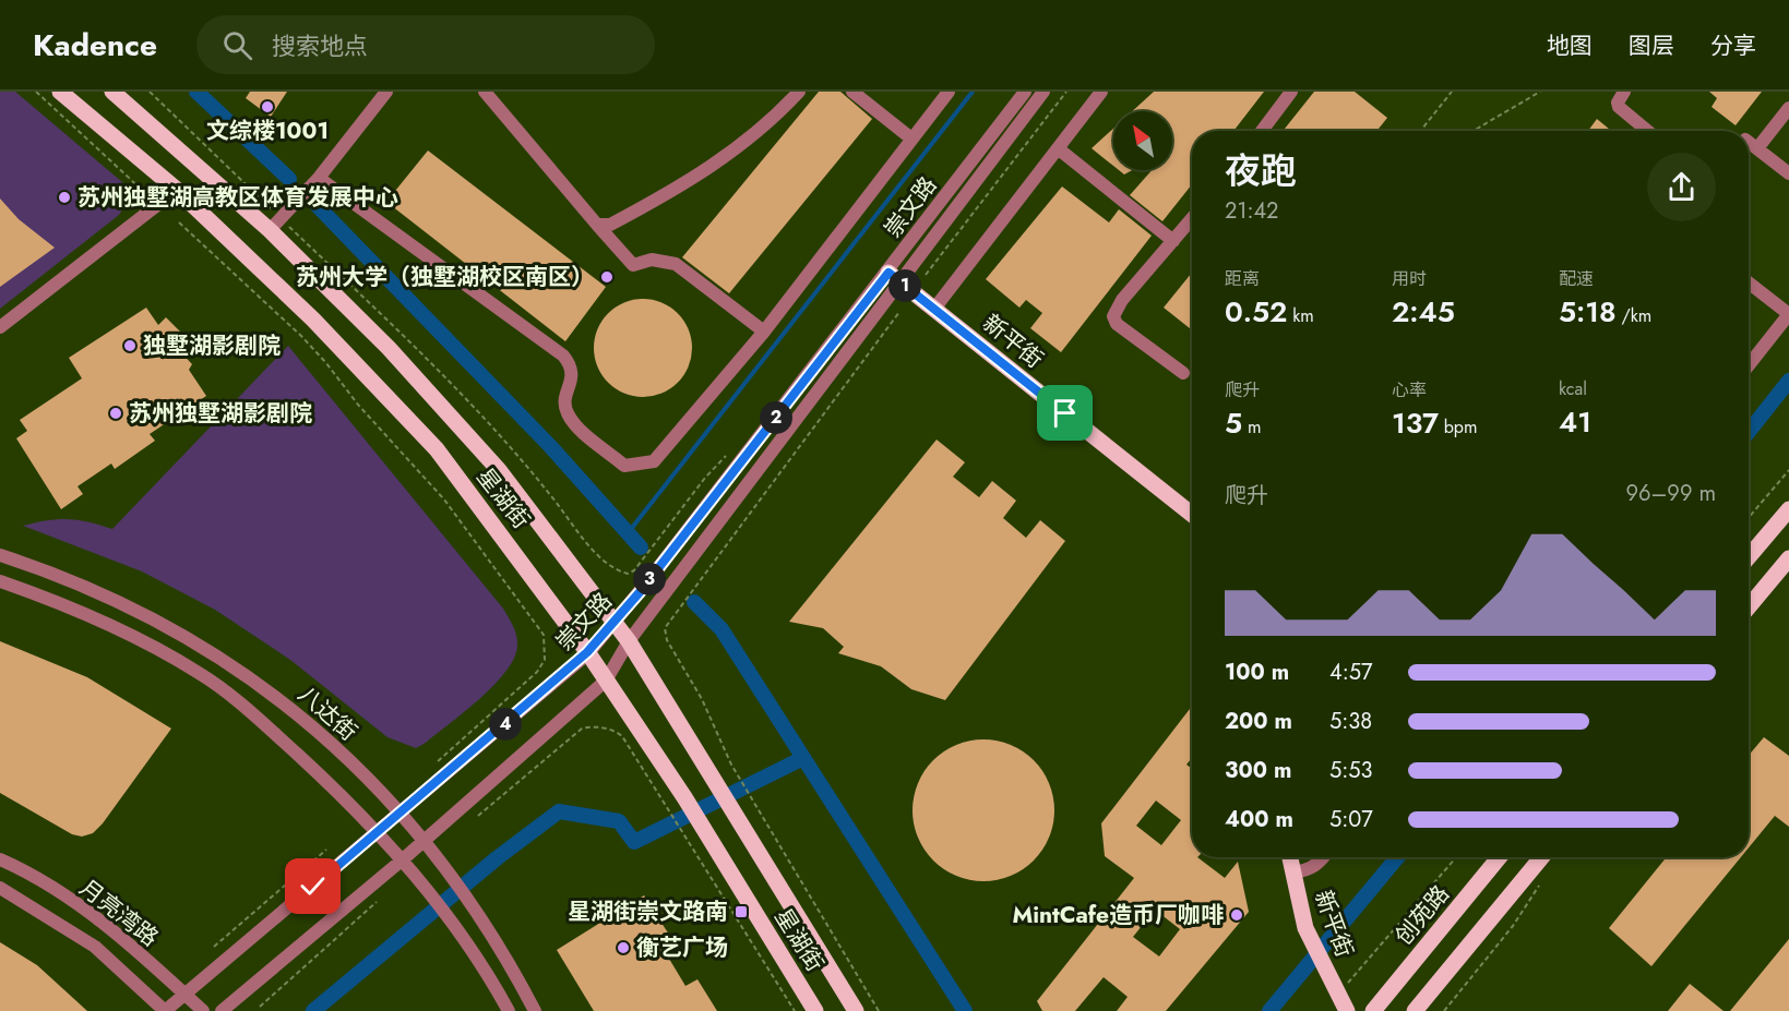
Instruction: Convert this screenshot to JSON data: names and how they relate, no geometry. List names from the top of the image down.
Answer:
{
  "streets": {
    "main road": ["新平街", "星湖街", "创苑路"],
    "street": ["崇文路", "八达街", "月亮湾路"]
  },
  "crossings": [
    ["崇文路", "新平街"],
    ["崇文路", "星湖街"],
    ["崇文路", "八达街"],
    ["崇文路", "月亮湾路"]
  ],
  "places": {
    "other": [
      "文综楼1001",
      "苏州独墅湖高教区体育发展中心",
      "苏州大学（独墅湖校区南区）",
      "独墅湖影剧院",
      "苏州独墅湖影剧院",
      "MintCafe造币厂咖啡",
      "衡艺广场"
    ],
    "transit": ["星湖街崇文路南"]
  },
  "north": "top left",
  "page": {
    "header": "Kadence",
    "search": "搜索地点",
    "nav": ["地图", "图层", "分享"],
    "heading": ["夜跑", "21:42"],
    "stats": [
      ["距离", "0.52 km"],
      ["用时", "2:45"],
      ["配速", "5:18 /km"],
      ["爬升", "5 m"],
      ["心率", "137 bpm"],
      ["kcal", "41"]
    ],
    "pins": [
      "1",
      "2",
      "3",
      "4"
    ],
    "chart": ["爬升", "96–99 m"],
    "list": [
      {
        "name": "100 m",
        "note": "4:57"
      },
      {
        "name": "200 m",
        "note": "5:38"
      },
      {
        "name": "300 m",
        "note": "5:53"
      },
      {
        "name": "400 m",
        "note": "5:07"
      }
    ]
  }
}
